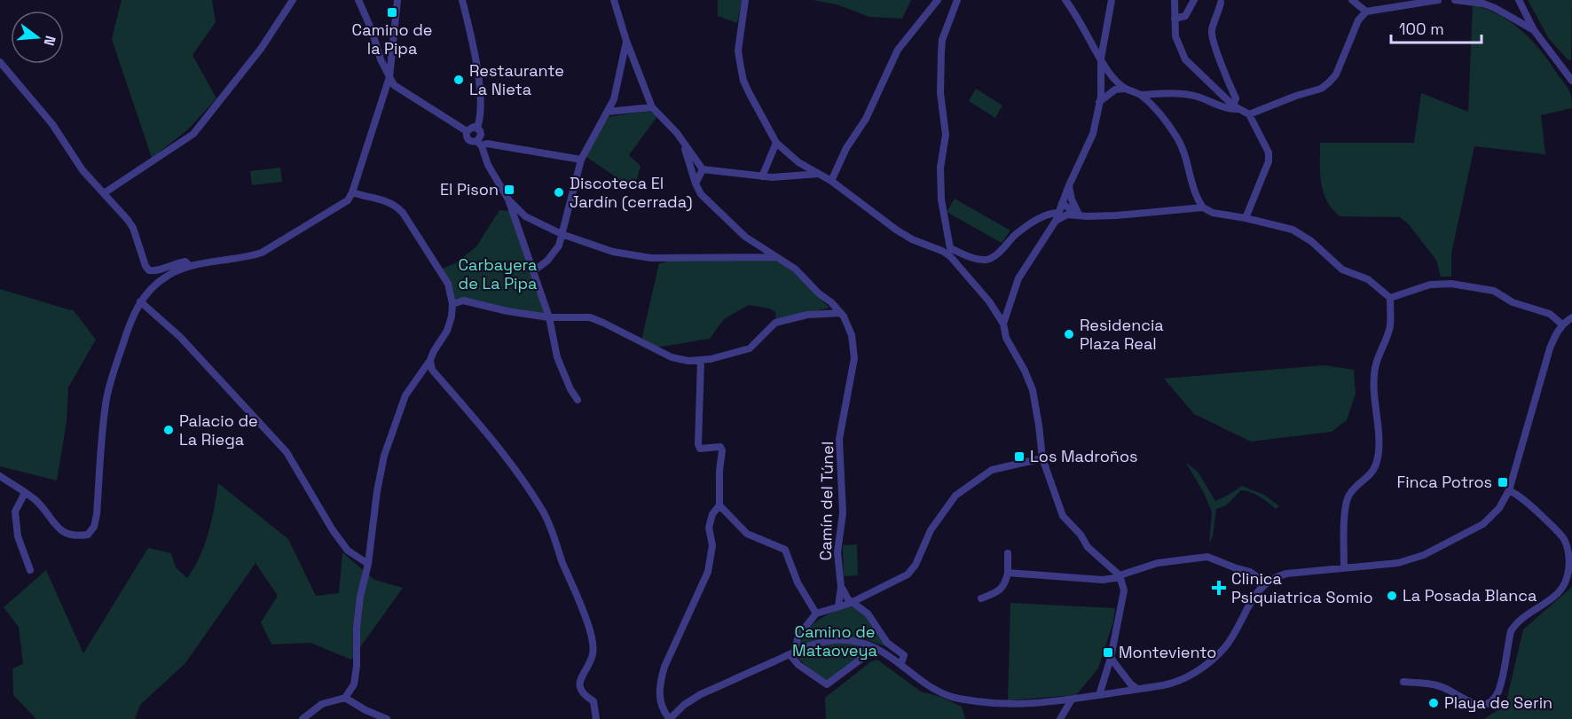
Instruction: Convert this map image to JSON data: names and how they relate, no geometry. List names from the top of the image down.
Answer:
{
  "streets": {
    "street": ["Camín del Túnel"]
  },
  "parks": ["Carbayera de La Pipa", "Camino de Mataoveya"],
  "places": {
    "transit": [
      "Camino de la Pipa",
      "El Pison",
      "Los Madroños",
      "Finca Potros",
      "Monteviento"
    ],
    "other": [
      "Restaurante La Nieta",
      "Discoteca El Jardín (cerrada)",
      "Residencia Plaza Real",
      "Palacio de La Riega",
      "La Posada Blanca",
      "Playa de Serin"
    ],
    "health": ["Clinica Psiquiatrica Somio"]
  },
  "scale_bar": "100 m",
  "north": "right"
}
